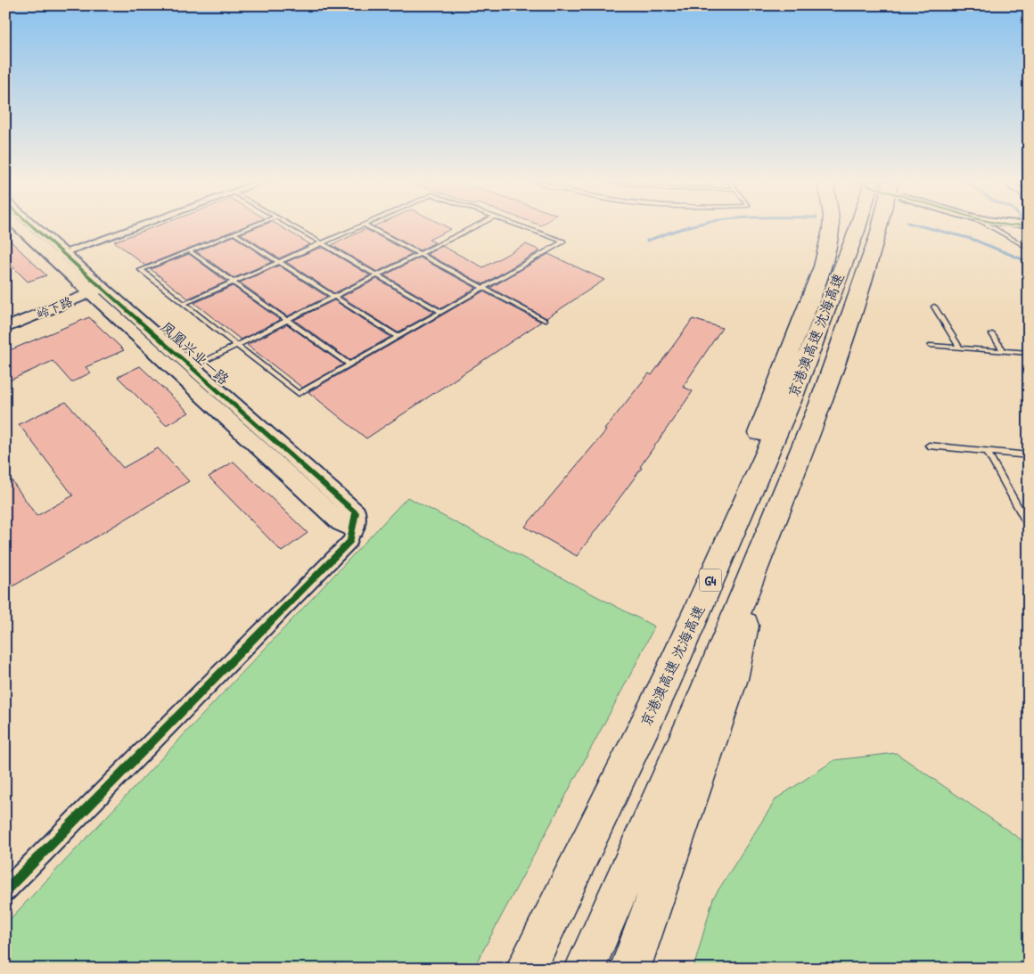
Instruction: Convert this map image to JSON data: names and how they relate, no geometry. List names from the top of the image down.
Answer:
{
  "streets": {
    "highway": ["京港澳高速 沈海高速", "G4"],
    "street": ["岭下路", "凤凰兴业一路"]
  },
  "crossings": [
    ["岭下路", "凤凰兴业一路"]
  ]
}
